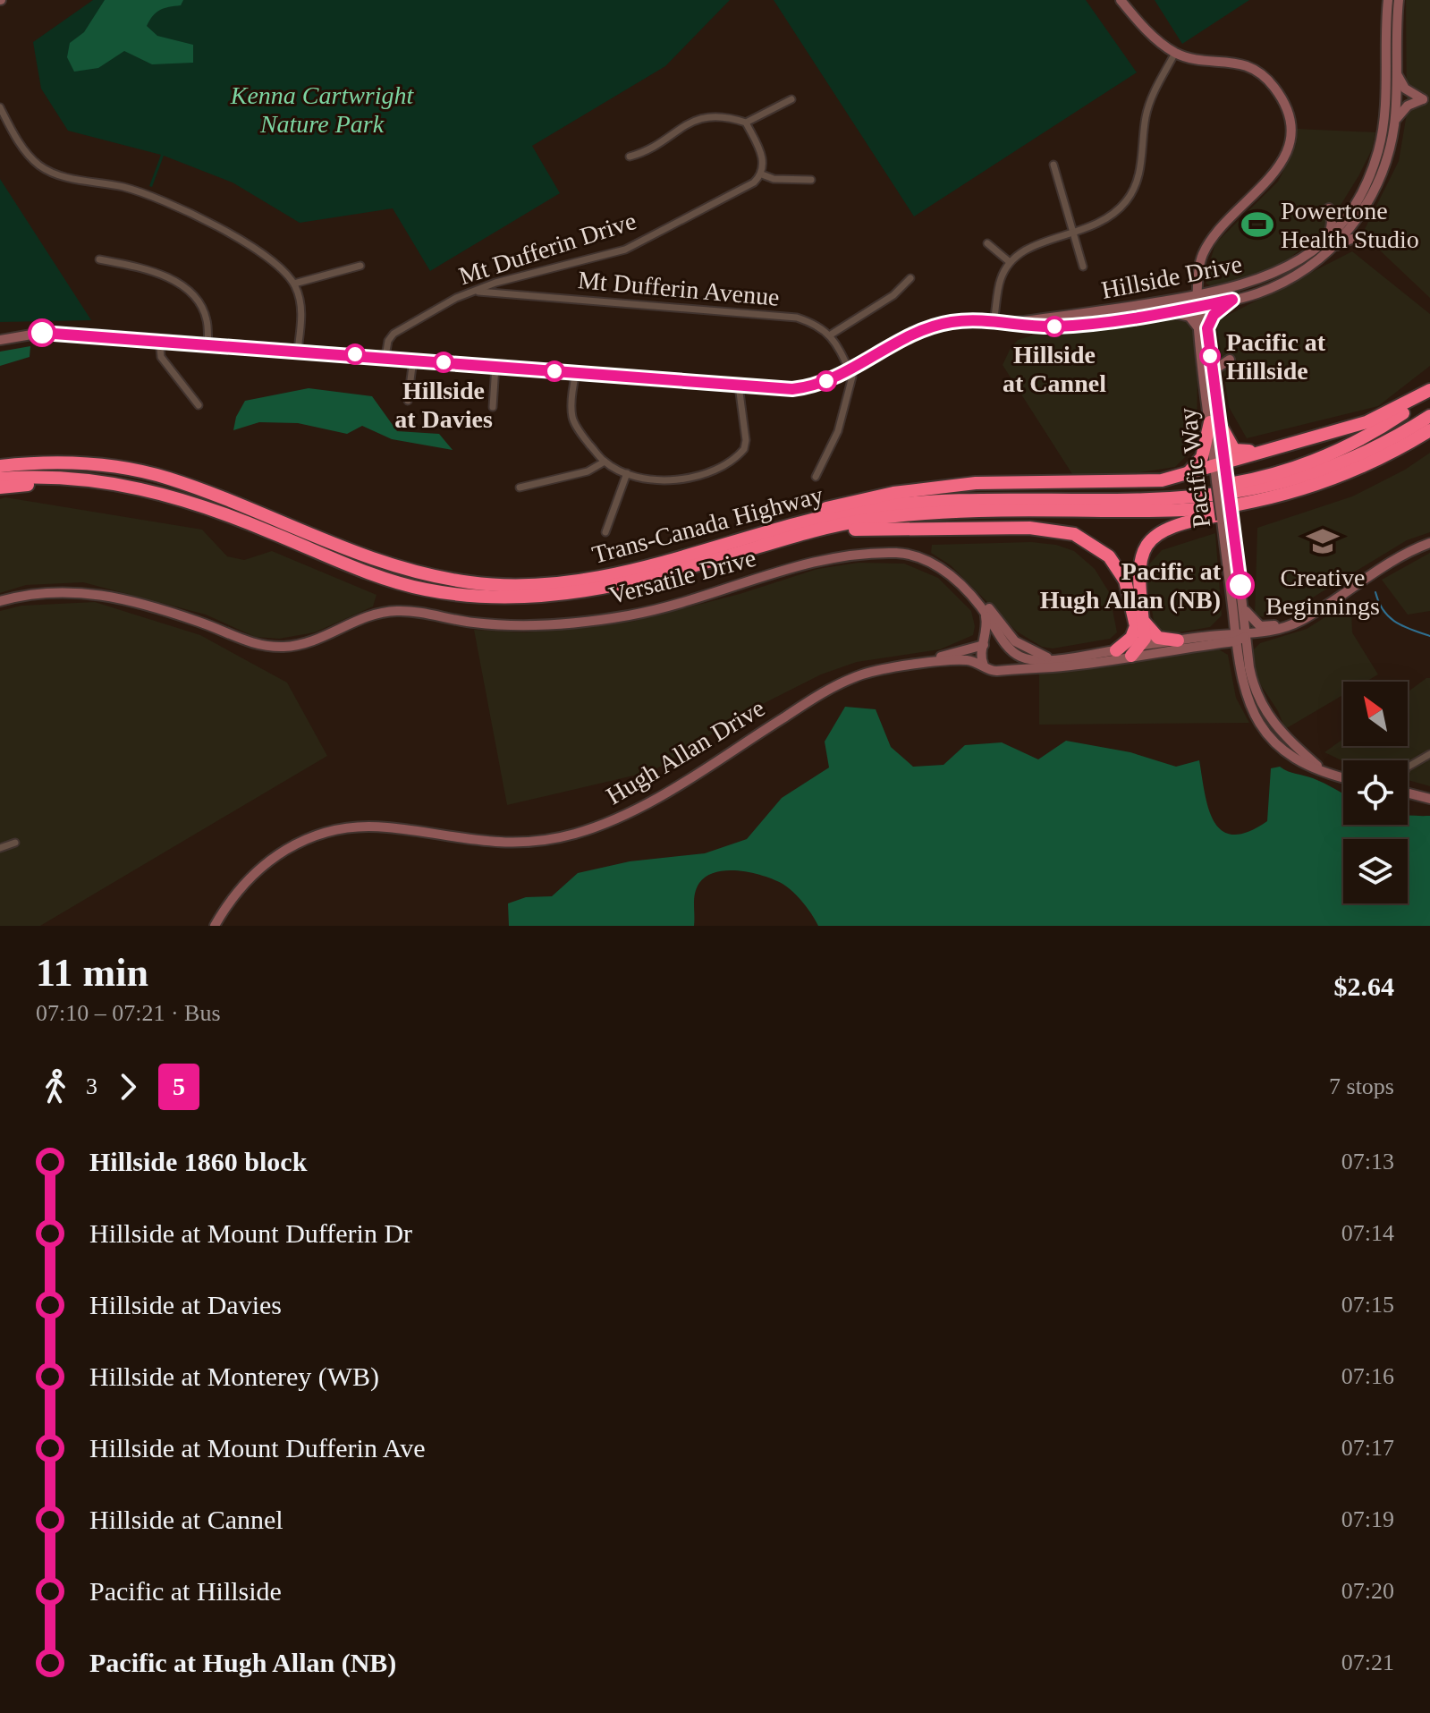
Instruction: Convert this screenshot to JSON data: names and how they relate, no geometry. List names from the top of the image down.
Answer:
{
  "streets": {
    "highway": ["Trans-Canada Highway"],
    "main road": [
      "Hillside Drive",
      "Pacific Way",
      "Versatile Drive",
      "Hugh Allan Drive"
    ],
    "street": ["Mt Dufferin Drive", "Mt Dufferin Avenue"]
  },
  "crossings": [
    ["Mt Dufferin Drive", "Hillside Drive"],
    ["Mt Dufferin Drive", "Mt Dufferin Avenue"],
    ["Hillside Drive", "Pacific Way"],
    ["Versatile Drive", "Hugh Allan Drive"]
  ],
  "parks": ["Kenna Cartwright Nature Park"],
  "places": {
    "sports": ["Powertone Health Studio"],
    "other": [
      "Hillside at Cannel",
      "Pacific at Hillside",
      "Hillside at Davies",
      "Pacific at Hugh Allan (NB)"
    ],
    "school or university": ["Creative Beginnings"]
  },
  "lines": ["bus line 5"],
  "north": "top left",
  "page": {
    "heading": ["11 min", "07:10 – 07:21 · Bus", "$2.64"],
    "legs": ["3", "5", "7 stops"],
    "list": [
      {
        "name": "Hillside 1860 block",
        "value": "07:13"
      },
      {
        "name": "Hillside at Mount Dufferin Dr",
        "value": "07:14"
      },
      {
        "name": "Hillside at Davies",
        "value": "07:15"
      },
      {
        "name": "Hillside at Monterey (WB)",
        "value": "07:16"
      },
      {
        "name": "Hillside at Mount Dufferin Ave",
        "value": "07:17"
      },
      {
        "name": "Hillside at Cannel",
        "value": "07:19"
      },
      {
        "name": "Pacific at Hillside",
        "value": "07:20"
      },
      {
        "name": "Pacific at Hugh Allan (NB)",
        "value": "07:21"
      }
    ]
  }
}
